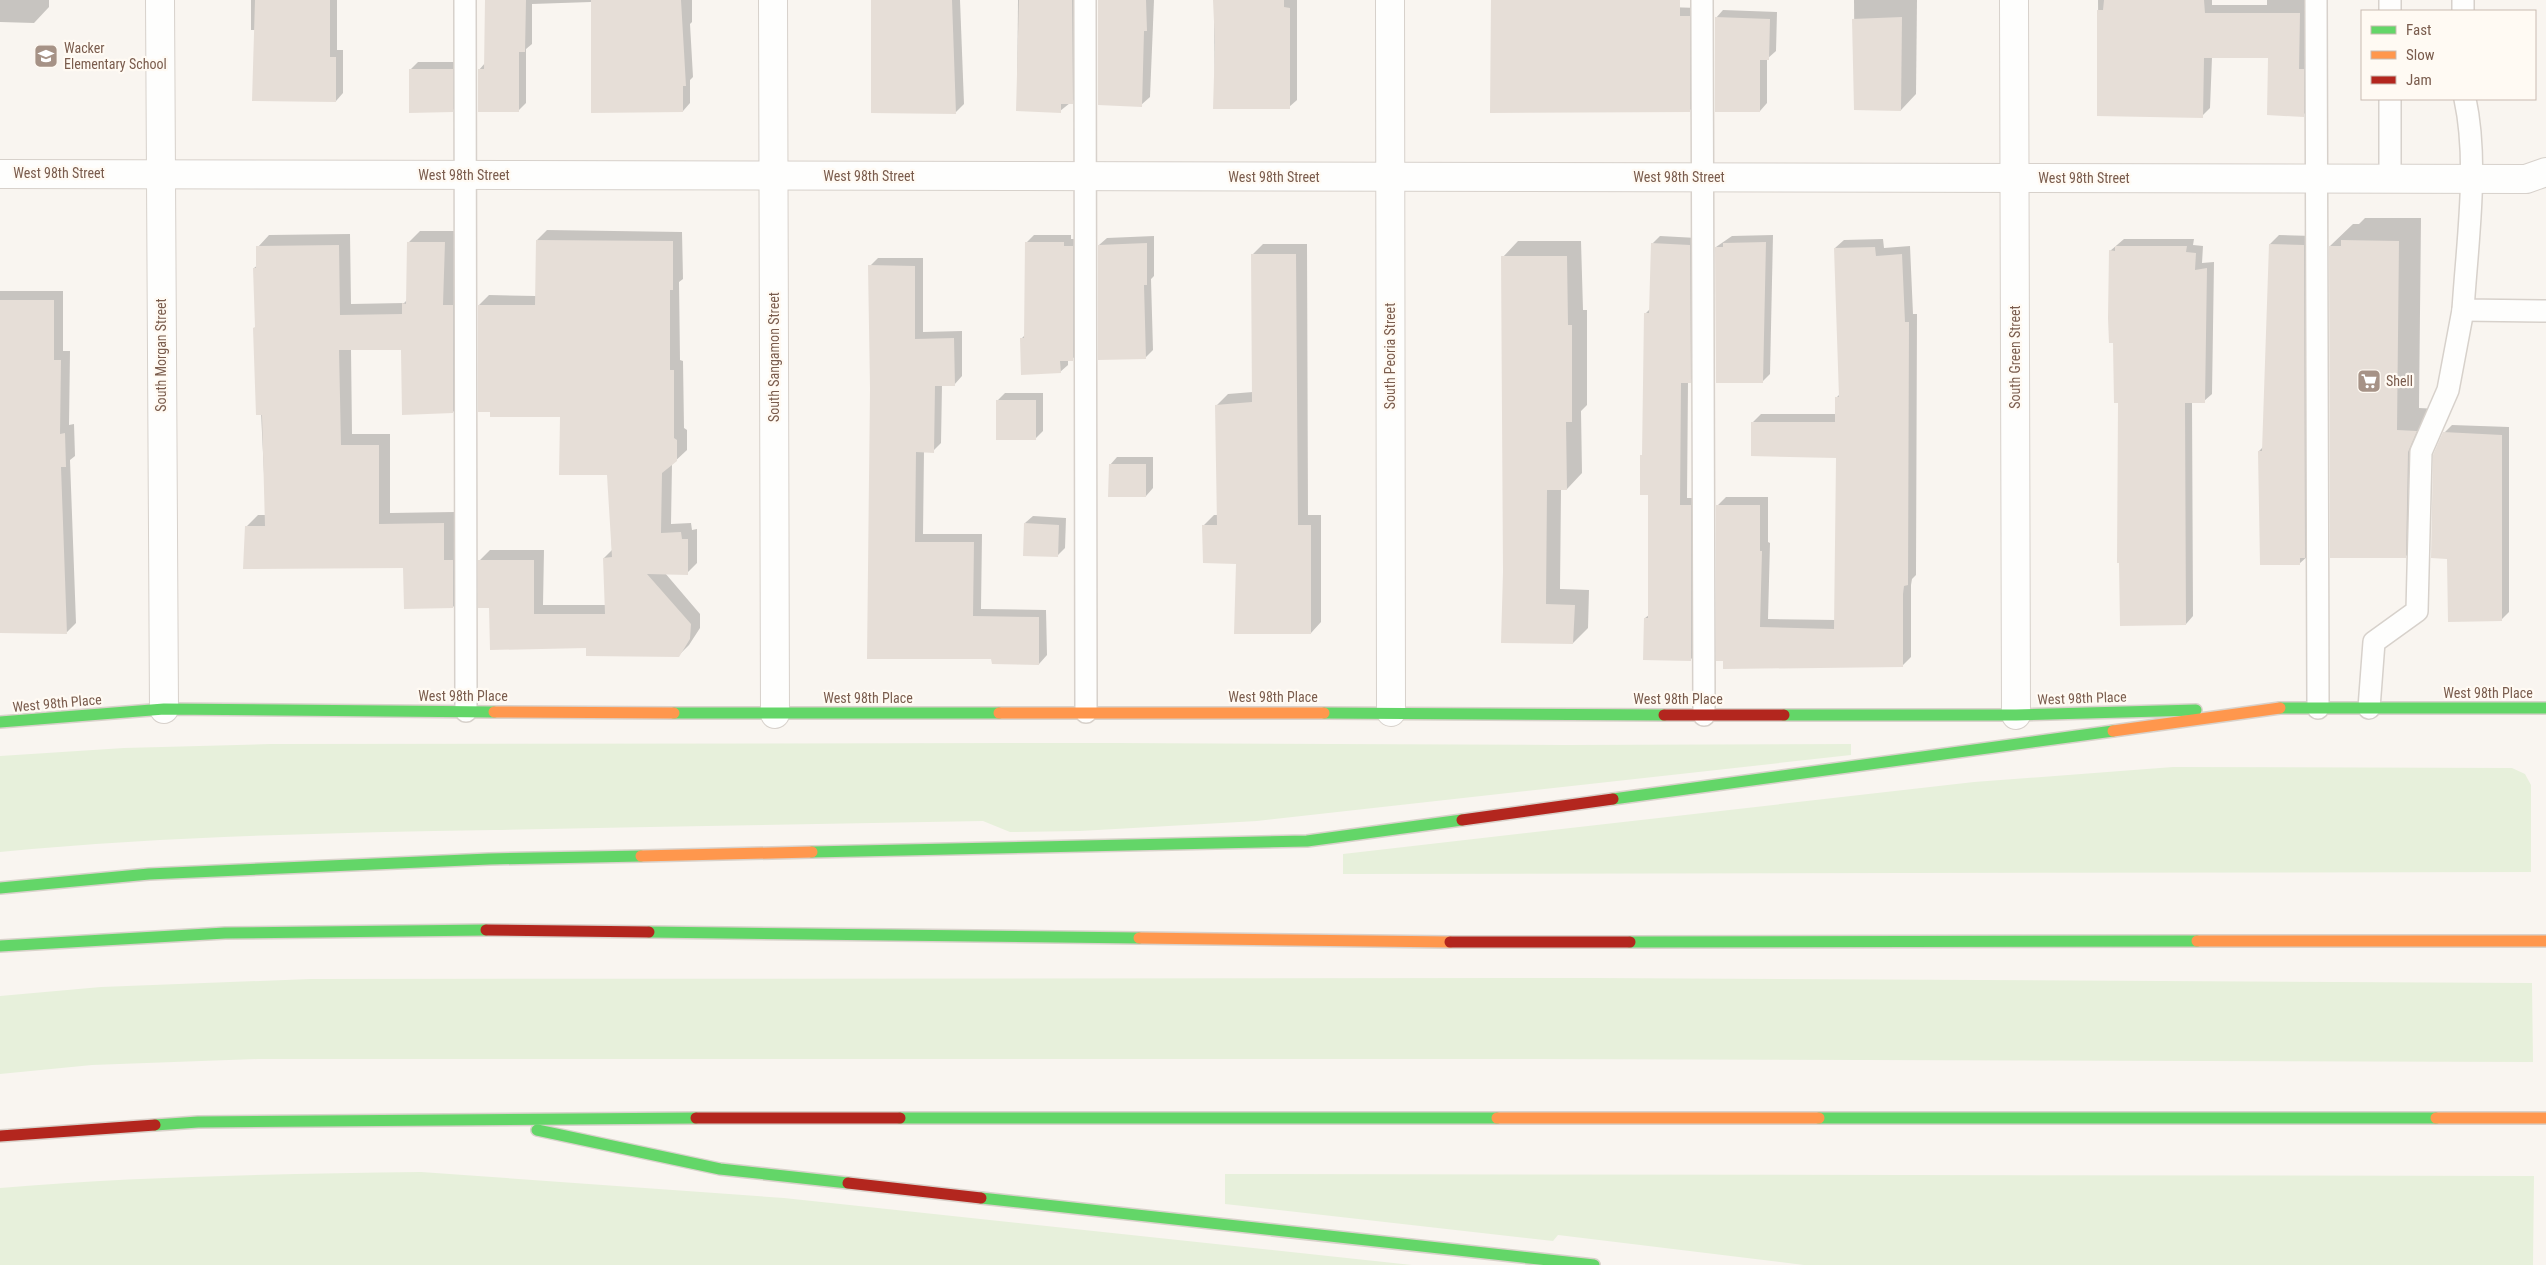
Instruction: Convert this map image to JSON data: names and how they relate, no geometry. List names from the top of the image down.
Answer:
{
  "streets": {
    "main road": ["West 98th Place"],
    "street": [
      "West 98th Street",
      "South Morgan Street",
      "South Peoria Street",
      "South Sangamon Street",
      "South Green Street"
    ]
  },
  "crossings": [
    ["West 98th Street", "South Morgan Street"],
    ["West 98th Street", "South Peoria Street"],
    ["West 98th Street", "South Sangamon Street"],
    ["West 98th Street", "South Green Street"],
    ["South Morgan Street", "West 98th Place"],
    ["South Peoria Street", "West 98th Place"],
    ["South Sangamon Street", "West 98th Place"],
    ["South Green Street", "West 98th Place"]
  ],
  "places": {
    "school or university": ["Wacker Elementary School"],
    "supermarket": ["Shell"]
  },
  "legend": ["Fast", "Slow", "Jam"]
}
